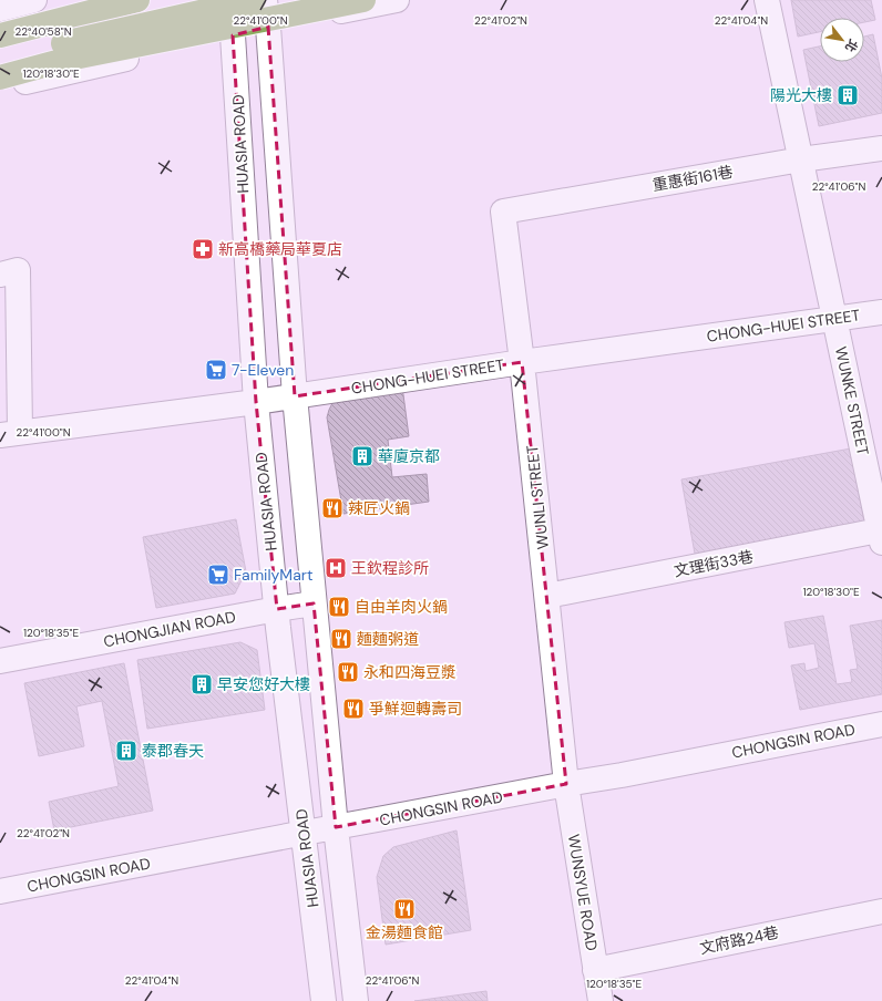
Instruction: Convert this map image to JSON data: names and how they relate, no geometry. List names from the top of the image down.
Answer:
{
  "streets": {
    "street": [
      "HUASIA ROAD",
      "重惠街161巷",
      "CHONG-HUEI STREET",
      "WUNKE STREET",
      "WUNLI STREET",
      "文理街33巷",
      "CHONGJIAN ROAD",
      "CHONGSIN ROAD",
      "WUNSYUE ROAD",
      "文府路24巷"
    ]
  },
  "crossings": [
    ["HUASIA ROAD", "CHONG-HUEI STREET"],
    ["HUASIA ROAD", "CHONGJIAN ROAD"],
    ["HUASIA ROAD", "CHONGSIN ROAD"],
    ["重惠街161巷", "WUNKE STREET"],
    ["重惠街161巷", "WUNLI STREET"],
    ["CHONG-HUEI STREET", "WUNKE STREET"],
    ["CHONG-HUEI STREET", "WUNLI STREET"],
    ["WUNKE STREET", "文理街33巷"],
    ["WUNLI STREET", "文理街33巷"],
    ["WUNLI STREET", "CHONGSIN ROAD"],
    ["WUNLI STREET", "WUNSYUE ROAD"],
    ["CHONGSIN ROAD", "WUNSYUE ROAD"],
    ["WUNSYUE ROAD", "文府路24巷"]
  ],
  "places": {
    "building": [
      "陽光大樓",
      "華廈京都",
      "早安您好大樓",
      "泰郡春天"
    ],
    "pharmacy": ["新高橋藥局華夏店"],
    "supermarket": ["7-Eleven", "FamilyMart"],
    "restaurant": [
      "辣匠火鍋",
      "自由羊肉火鍋",
      "麵麵粥道",
      "永和四海豆漿",
      "爭鮮迴轉壽司",
      "金湯麵食館"
    ],
    "hospital": ["王欽程診所"]
  },
  "north": "bottom right",
  "coordinates": [
    "22°41'00\"N",
    "22°41'02\"N",
    "22°41'04\"N",
    "22°40'58\"N",
    "120°18'30\"E",
    "22°41'06\"N",
    "120°18'35\"E"
  ]
}
